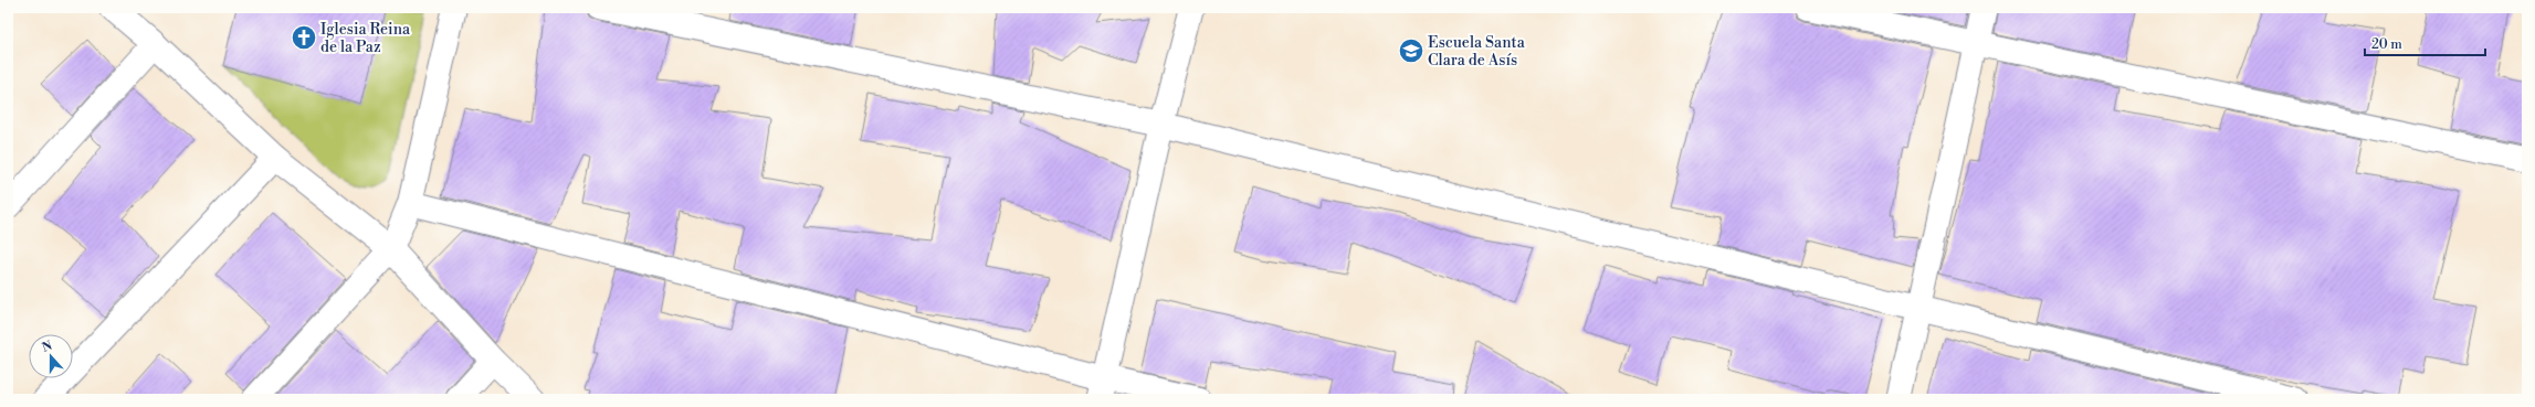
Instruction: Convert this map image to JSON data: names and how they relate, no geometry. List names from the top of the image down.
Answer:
{
  "places": {
    "church": ["Iglesia Reina de la Paz"],
    "school or university": ["Escuela Santa Clara de Asís"]
  },
  "scale_bar": "20 m",
  "north": "top"
}
